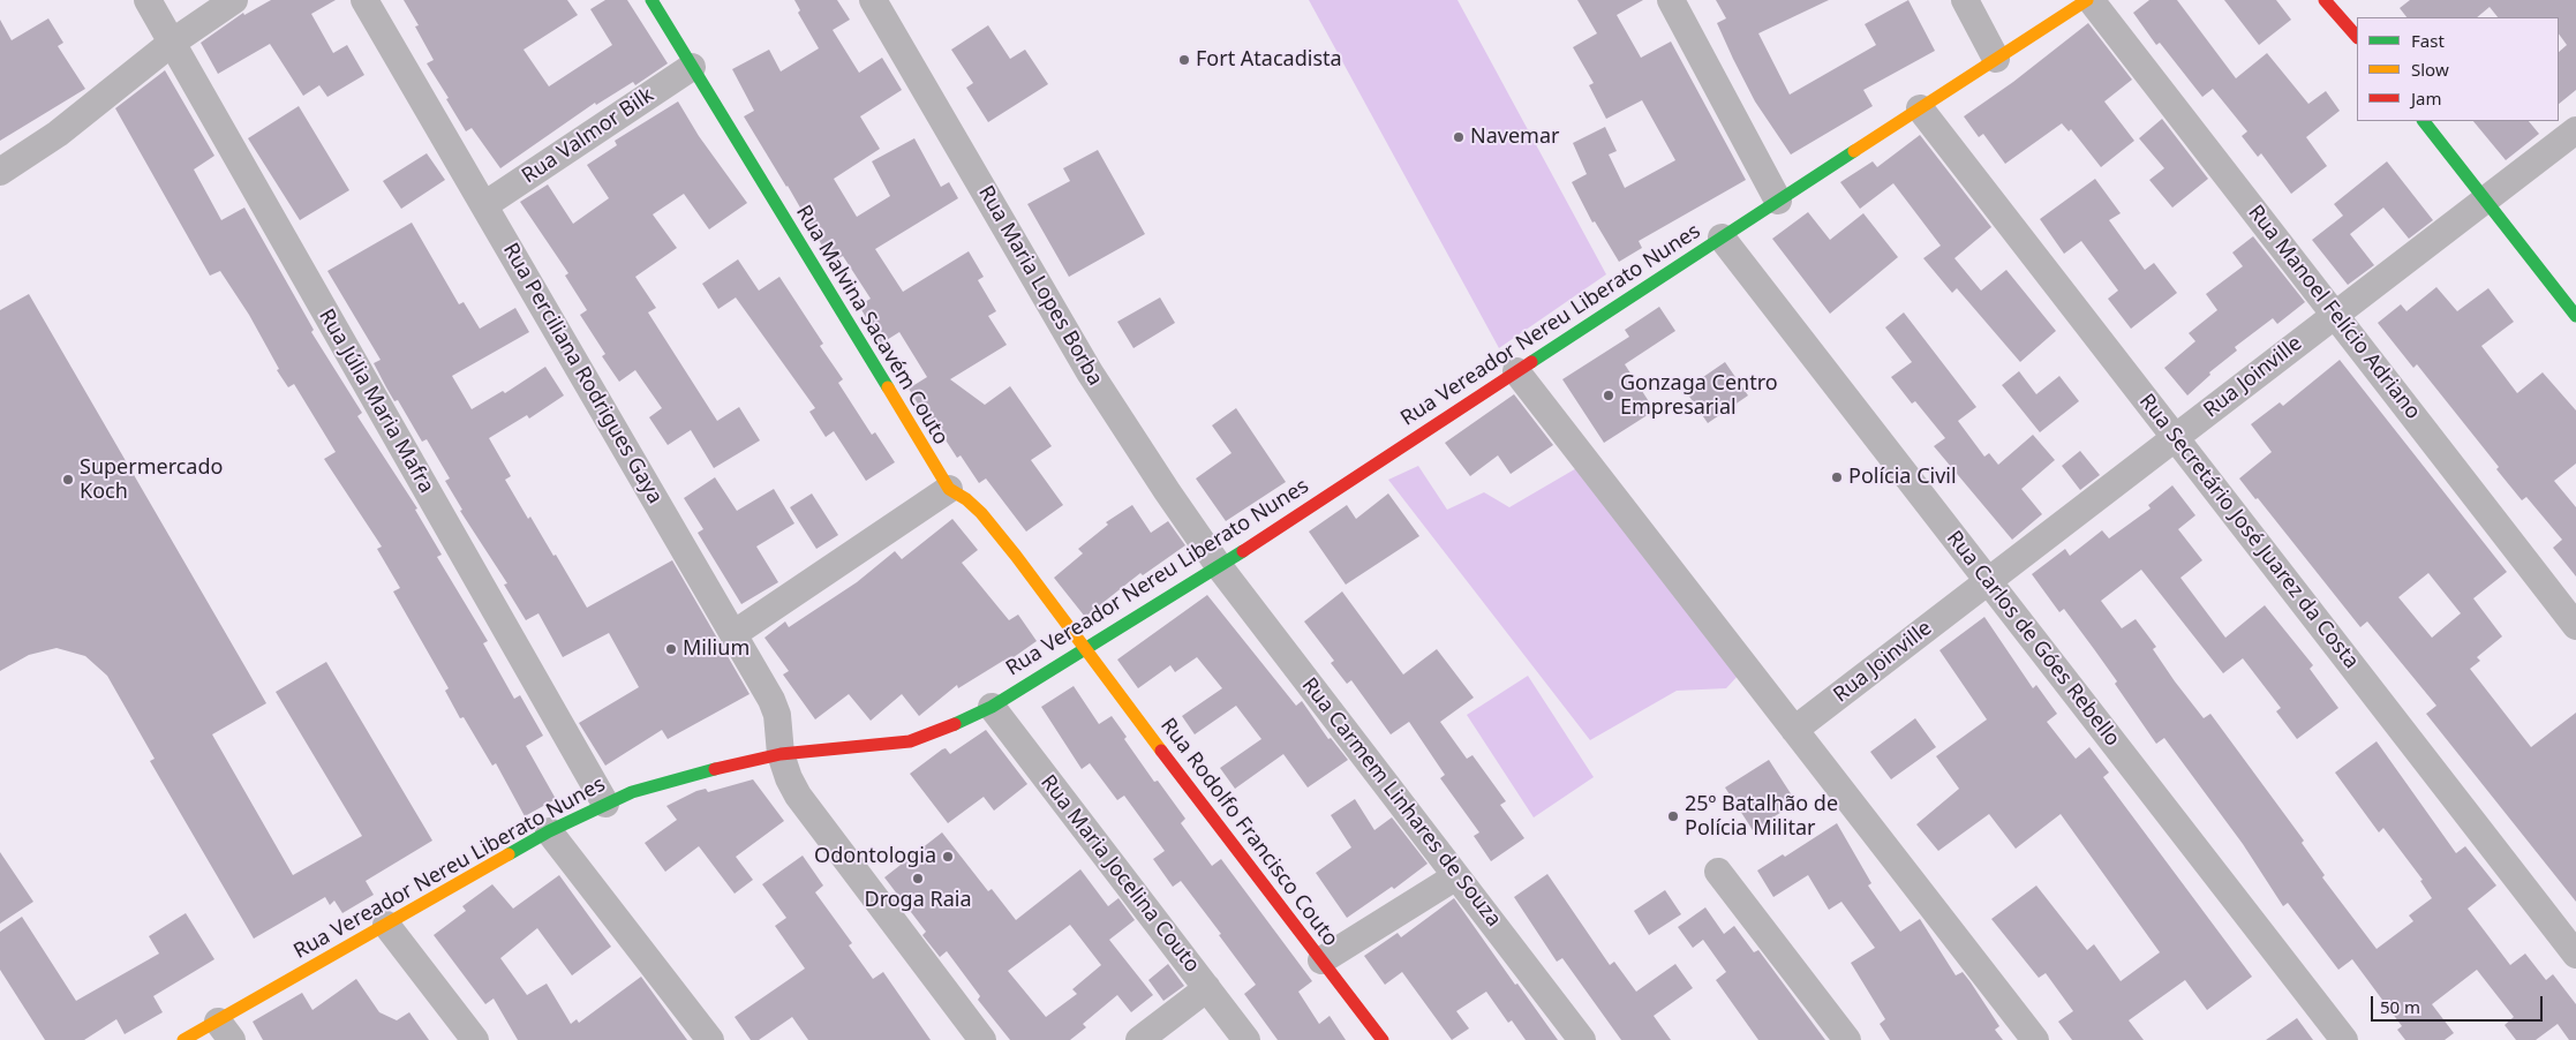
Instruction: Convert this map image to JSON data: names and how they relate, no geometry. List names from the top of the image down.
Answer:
{
  "streets": {
    "main road": ["Rua Malvina Sacavém Couto", "Rua Vereador Nereu Liberato Nunes", "Rua Rodolfo Francisco Couto"],
    "street": [
      "Rua Valmor Bilk",
      "Rua Maria Lopes Borba",
      "Rua Manoel Felício Adriano",
      "Rua Perciliana Rodrigues Gaya",
      "Rua Joinville",
      "Rua Júlia Maria Mafra",
      "Rua Secretário José Juarez da Costa",
      "Rua Carlos de Góes Rebello",
      "Rua Carmem Linhares de Souza",
      "Rua Maria Jocelina Couto"
    ]
  },
  "crossings": [
    ["Rua Valmor Bilk", "Rua Malvina Sacavém Couto"],
    ["Rua Valmor Bilk", "Rua Perciliana Rodrigues Gaya"],
    ["Rua Maria Lopes Borba", "Rua Vereador Nereu Liberato Nunes"],
    ["Rua Maria Lopes Borba", "Rua Carmem Linhares de Souza"],
    ["Rua Manoel Felício Adriano", "Rua Vereador Nereu Liberato Nunes"],
    ["Rua Manoel Felício Adriano", "Rua Joinville"],
    ["Rua Malvina Sacavém Couto", "Rua Vereador Nereu Liberato Nunes"],
    ["Rua Malvina Sacavém Couto", "Rua Rodolfo Francisco Couto"],
    ["Rua Vereador Nereu Liberato Nunes", "Rua Perciliana Rodrigues Gaya"],
    ["Rua Vereador Nereu Liberato Nunes", "Rua Júlia Maria Mafra"],
    ["Rua Vereador Nereu Liberato Nunes", "Rua Secretário José Juarez da Costa"],
    ["Rua Vereador Nereu Liberato Nunes", "Rua Carlos de Góes Rebello"],
    ["Rua Vereador Nereu Liberato Nunes", "Rua Carmem Linhares de Souza"],
    ["Rua Vereador Nereu Liberato Nunes", "Rua Rodolfo Francisco Couto"],
    ["Rua Vereador Nereu Liberato Nunes", "Rua Maria Jocelina Couto"],
    ["Rua Joinville", "Rua Secretário José Juarez da Costa"],
    ["Rua Joinville", "Rua Carlos de Góes Rebello"]
  ],
  "places": [
    "Fort Atacadista",
    "Navemar",
    "Gonzaga Centro Empresarial",
    "Polícia Civil",
    "Supermercado Koch",
    "Milium",
    "25º Batalhão de Polícia Militar",
    "Odontologia",
    "Droga Raia"
  ],
  "legend": ["Fast", "Slow", "Jam"],
  "scale_bar": "50 m"
}
